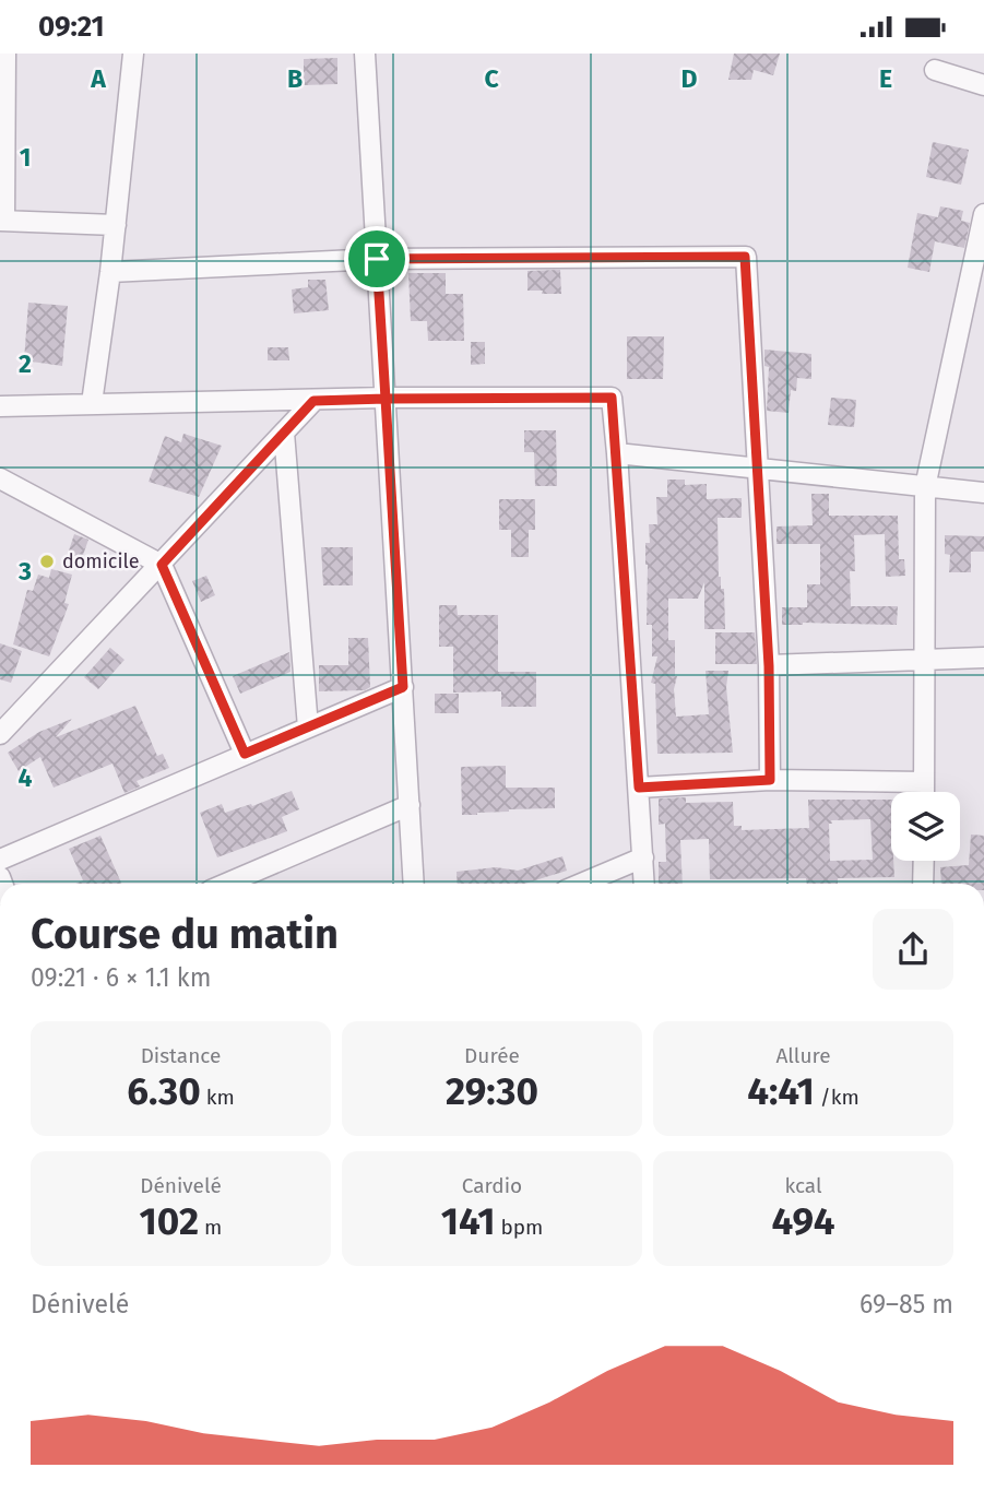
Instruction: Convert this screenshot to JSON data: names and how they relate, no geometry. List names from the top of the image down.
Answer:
{
  "places": ["domicile"],
  "page": {
    "status": "09:21",
    "heading": ["Course du matin", "09:21 · 6 × 1.1 km"],
    "stats": [
      ["Distance", "6.30 km"],
      ["Durée", "29:30"],
      ["Allure", "4:41 /km"],
      ["Dénivelé", "102 m"],
      ["Cardio", "141 bpm"],
      ["kcal", "494"]
    ],
    "chart": ["Dénivelé", "69–85 m"]
  },
  "grid": {
    "columns": [
      "A",
      "B",
      "C",
      "D",
      "E"
    ],
    "rows": [
      "1",
      "2",
      "3",
      "4"
    ]
  }
}
